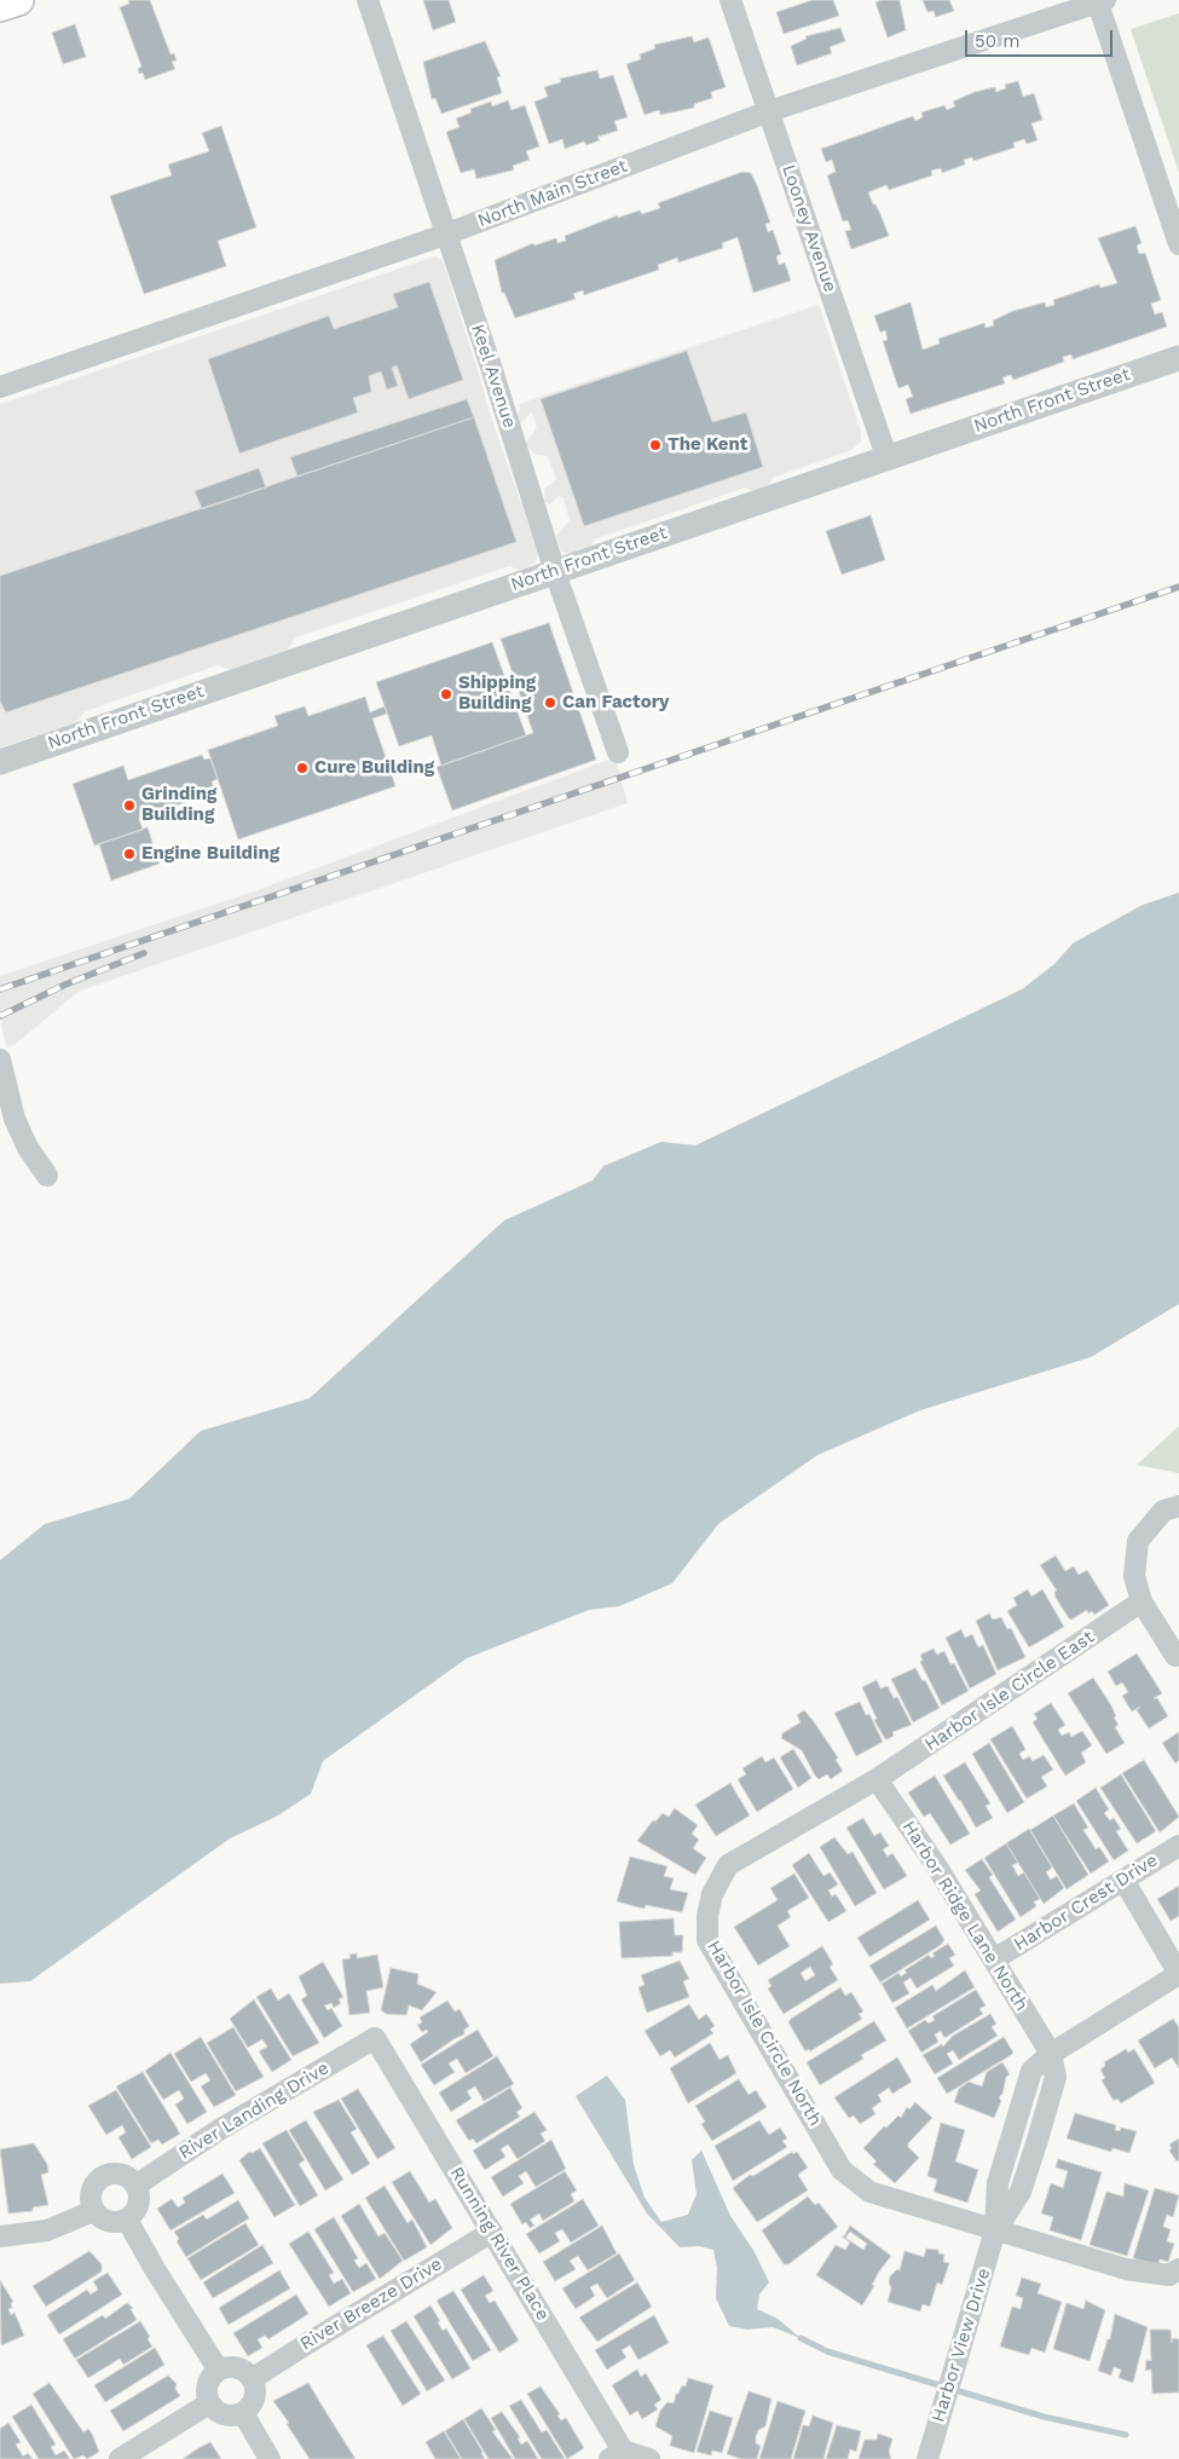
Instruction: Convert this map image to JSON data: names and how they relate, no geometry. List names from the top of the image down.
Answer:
{
  "streets": {
    "street": [
      "North Main Street",
      "Looney Avenue",
      "Keel Avenue",
      "North Front Street",
      "Harbor Isle Circle East",
      "Harbor Crest Drive",
      "Harbor Ridge Lane North",
      "Harbor Isle Circle North",
      "River Landing Drive",
      "Running River Place",
      "River Breeze Drive",
      "Harbor View Drive"
    ]
  },
  "crossings": [
    ["North Main Street", "Looney Avenue"],
    ["North Main Street", "Keel Avenue"],
    ["Looney Avenue", "North Front Street"],
    ["Keel Avenue", "North Front Street"],
    ["Harbor Isle Circle East", "Harbor Ridge Lane North"],
    ["Harbor Isle Circle East", "Harbor Isle Circle North"],
    ["Harbor Crest Drive", "Harbor Ridge Lane North"],
    ["Harbor Ridge Lane North", "Harbor Isle Circle North"],
    ["Harbor Ridge Lane North", "Harbor View Drive"],
    ["Harbor Isle Circle North", "Harbor View Drive"],
    ["River Landing Drive", "Running River Place"],
    ["Running River Place", "River Breeze Drive"]
  ],
  "places": [
    "The Kent",
    "Shipping Building",
    "Can Factory",
    "Cure Building",
    "Grinding Building",
    "Engine Building"
  ],
  "scale_bar": "50 m"
}
